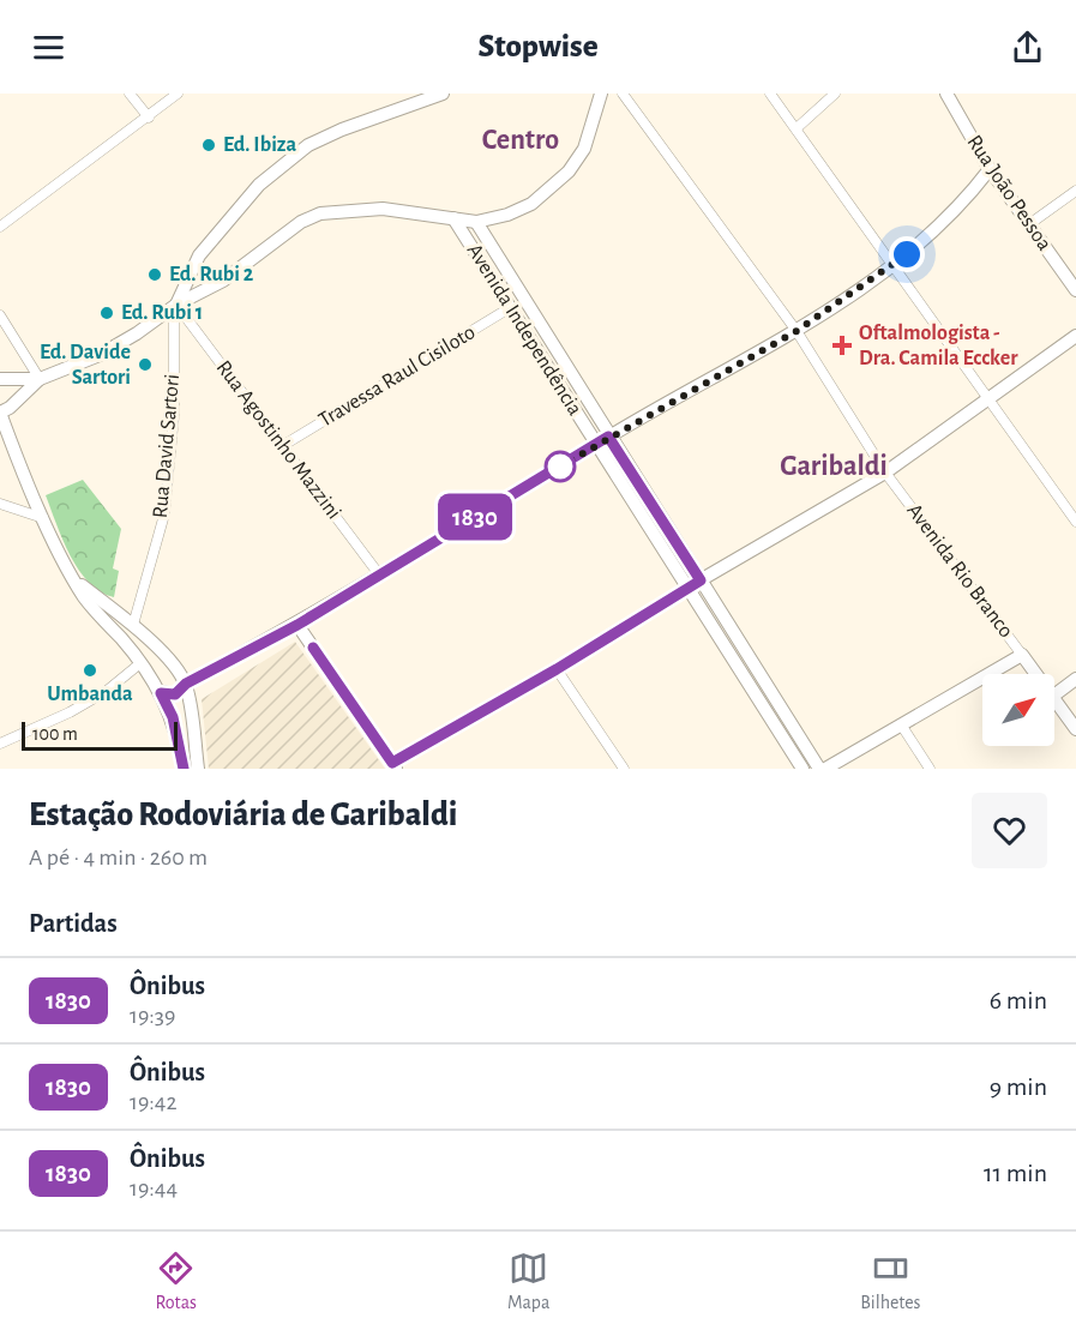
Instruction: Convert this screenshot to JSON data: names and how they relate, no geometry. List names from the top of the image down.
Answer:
{
  "streets": {
    "main road": ["Rua João Pessoa", "Avenida Independência", "Avenida Rio Branco"],
    "street": ["Travessa Raul Cisiloto", "Rua Agostinho Mazzini", "Rua David Sartori"]
  },
  "crossings": [
    ["Avenida Independência", "Travessa Raul Cisiloto"],
    ["Travessa Raul Cisiloto", "Rua Agostinho Mazzini"],
    ["Rua Agostinho Mazzini", "Rua David Sartori"]
  ],
  "districts": ["Centro", "Garibaldi"],
  "places": {
    "other": [
      "Ed. Ibiza",
      "Ed. Rubi 2",
      "Ed. Rubi 1",
      "Ed. Davide Sartori",
      "Umbanda"
    ],
    "health": ["Oftalmologista - Dra. Camila Eccker"]
  },
  "lines": ["bus line 1830"],
  "scale_bar": "100 m",
  "north": "top right",
  "page": {
    "header": "Stopwise",
    "on_map": "1830",
    "scale": "100 m",
    "heading": [
      ["Estação Rodoviária de Garibaldi", "A pé · 4 min · 260 m"],
      "Partidas"
    ],
    "list": [
      {
        "mark": "1830",
        "name": "Ônibus",
        "note": "19:39",
        "value": "6 min"
      },
      {
        "mark": "1830",
        "name": "Ônibus",
        "note": "19:42",
        "value": "9 min"
      },
      {
        "mark": "1830",
        "name": "Ônibus",
        "note": "19:44",
        "value": "11 min"
      }
    ],
    "tabs": ["Rotas", "Mapa", "Bilhetes"]
  }
}
